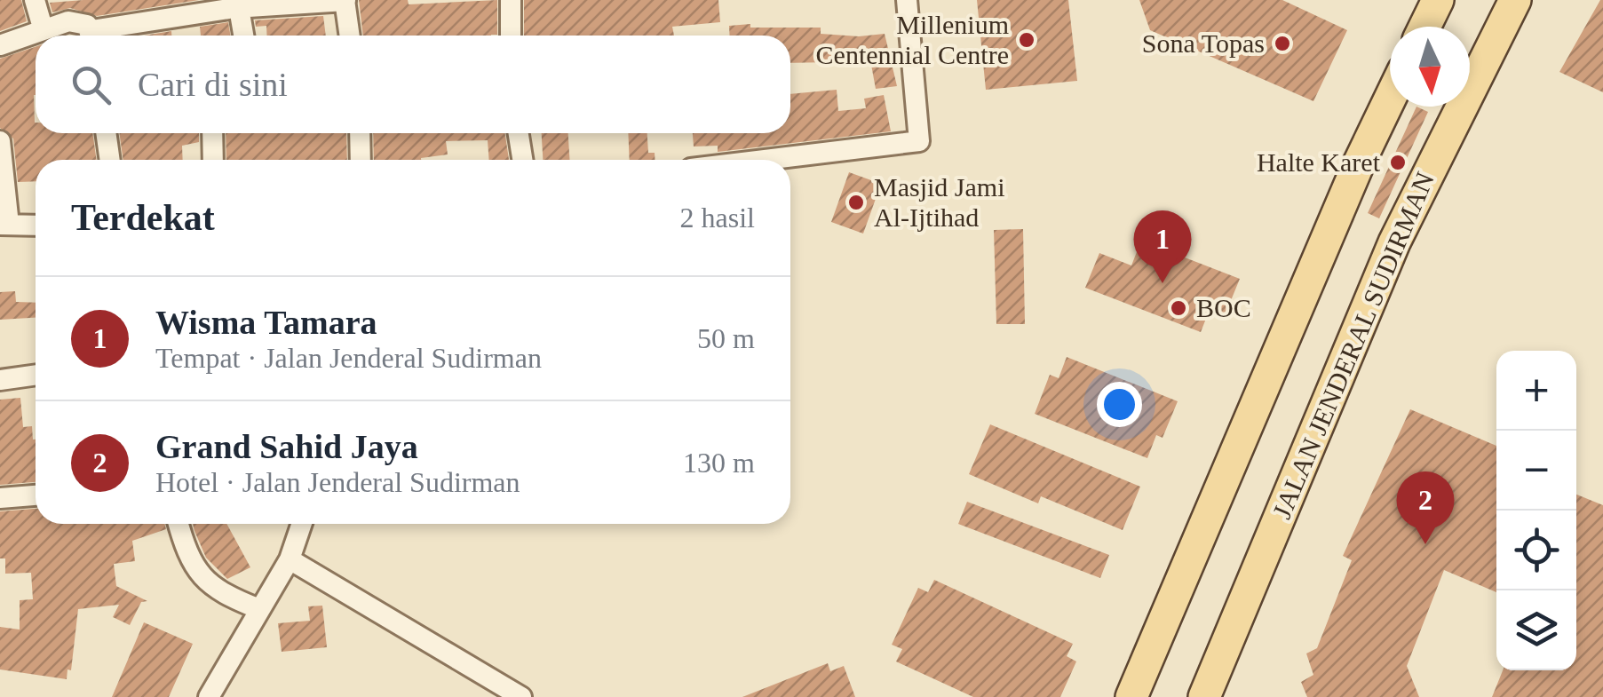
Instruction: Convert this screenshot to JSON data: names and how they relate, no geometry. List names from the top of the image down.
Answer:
{
  "streets": {
    "main road": ["JALAN JENDERAL SUDIRMAN"]
  },
  "places": [
    "Millenium Centennial Centre",
    "Sona Topas",
    "Halte Karet",
    "Masjid Jami Al-Ijtihad",
    "BOC"
  ],
  "north": "bottom",
  "page": {
    "search": "Cari di sini",
    "heading": ["Terdekat", "2 hasil"],
    "pins": ["1", "2"],
    "list": [
      {
        "mark": "1",
        "name": "Wisma Tamara",
        "note": "Tempat · Jalan Jenderal Sudirman",
        "value": "50 m"
      },
      {
        "mark": "2",
        "name": "Grand Sahid Jaya",
        "note": "Hotel · Jalan Jenderal Sudirman",
        "value": "130 m"
      }
    ],
    "map_buttons": ["+", "−"]
  }
}
